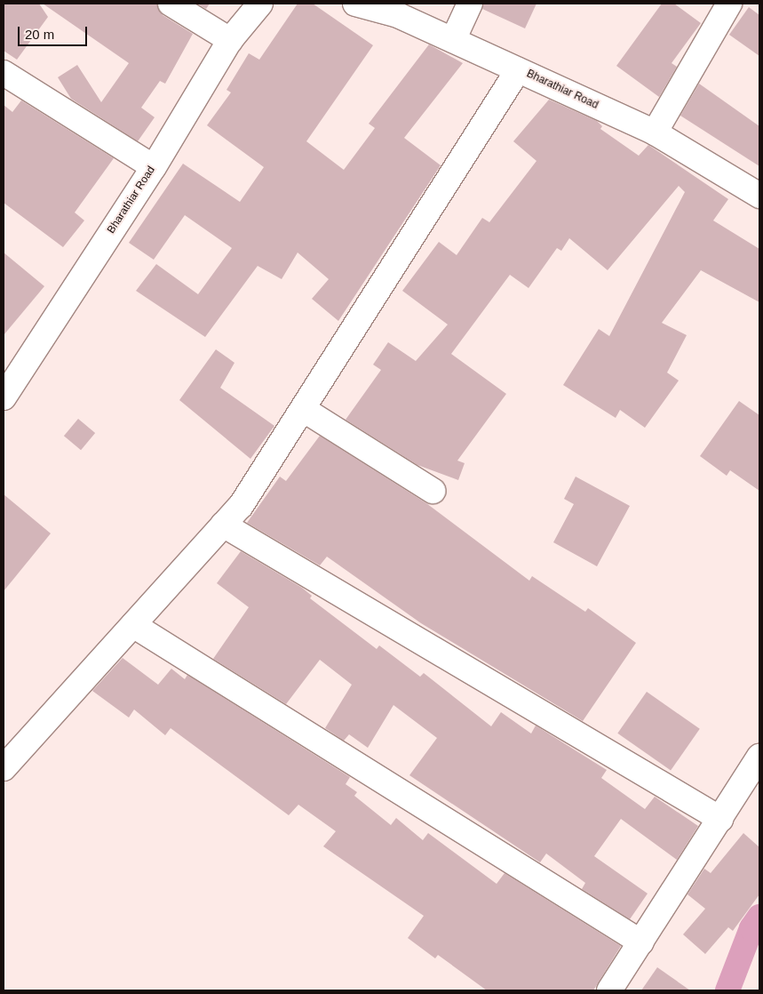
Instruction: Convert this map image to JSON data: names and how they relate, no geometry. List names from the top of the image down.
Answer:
{
  "streets": {
    "street": ["Bharathiar Road"]
  },
  "scale_bar": "20 m"
}
